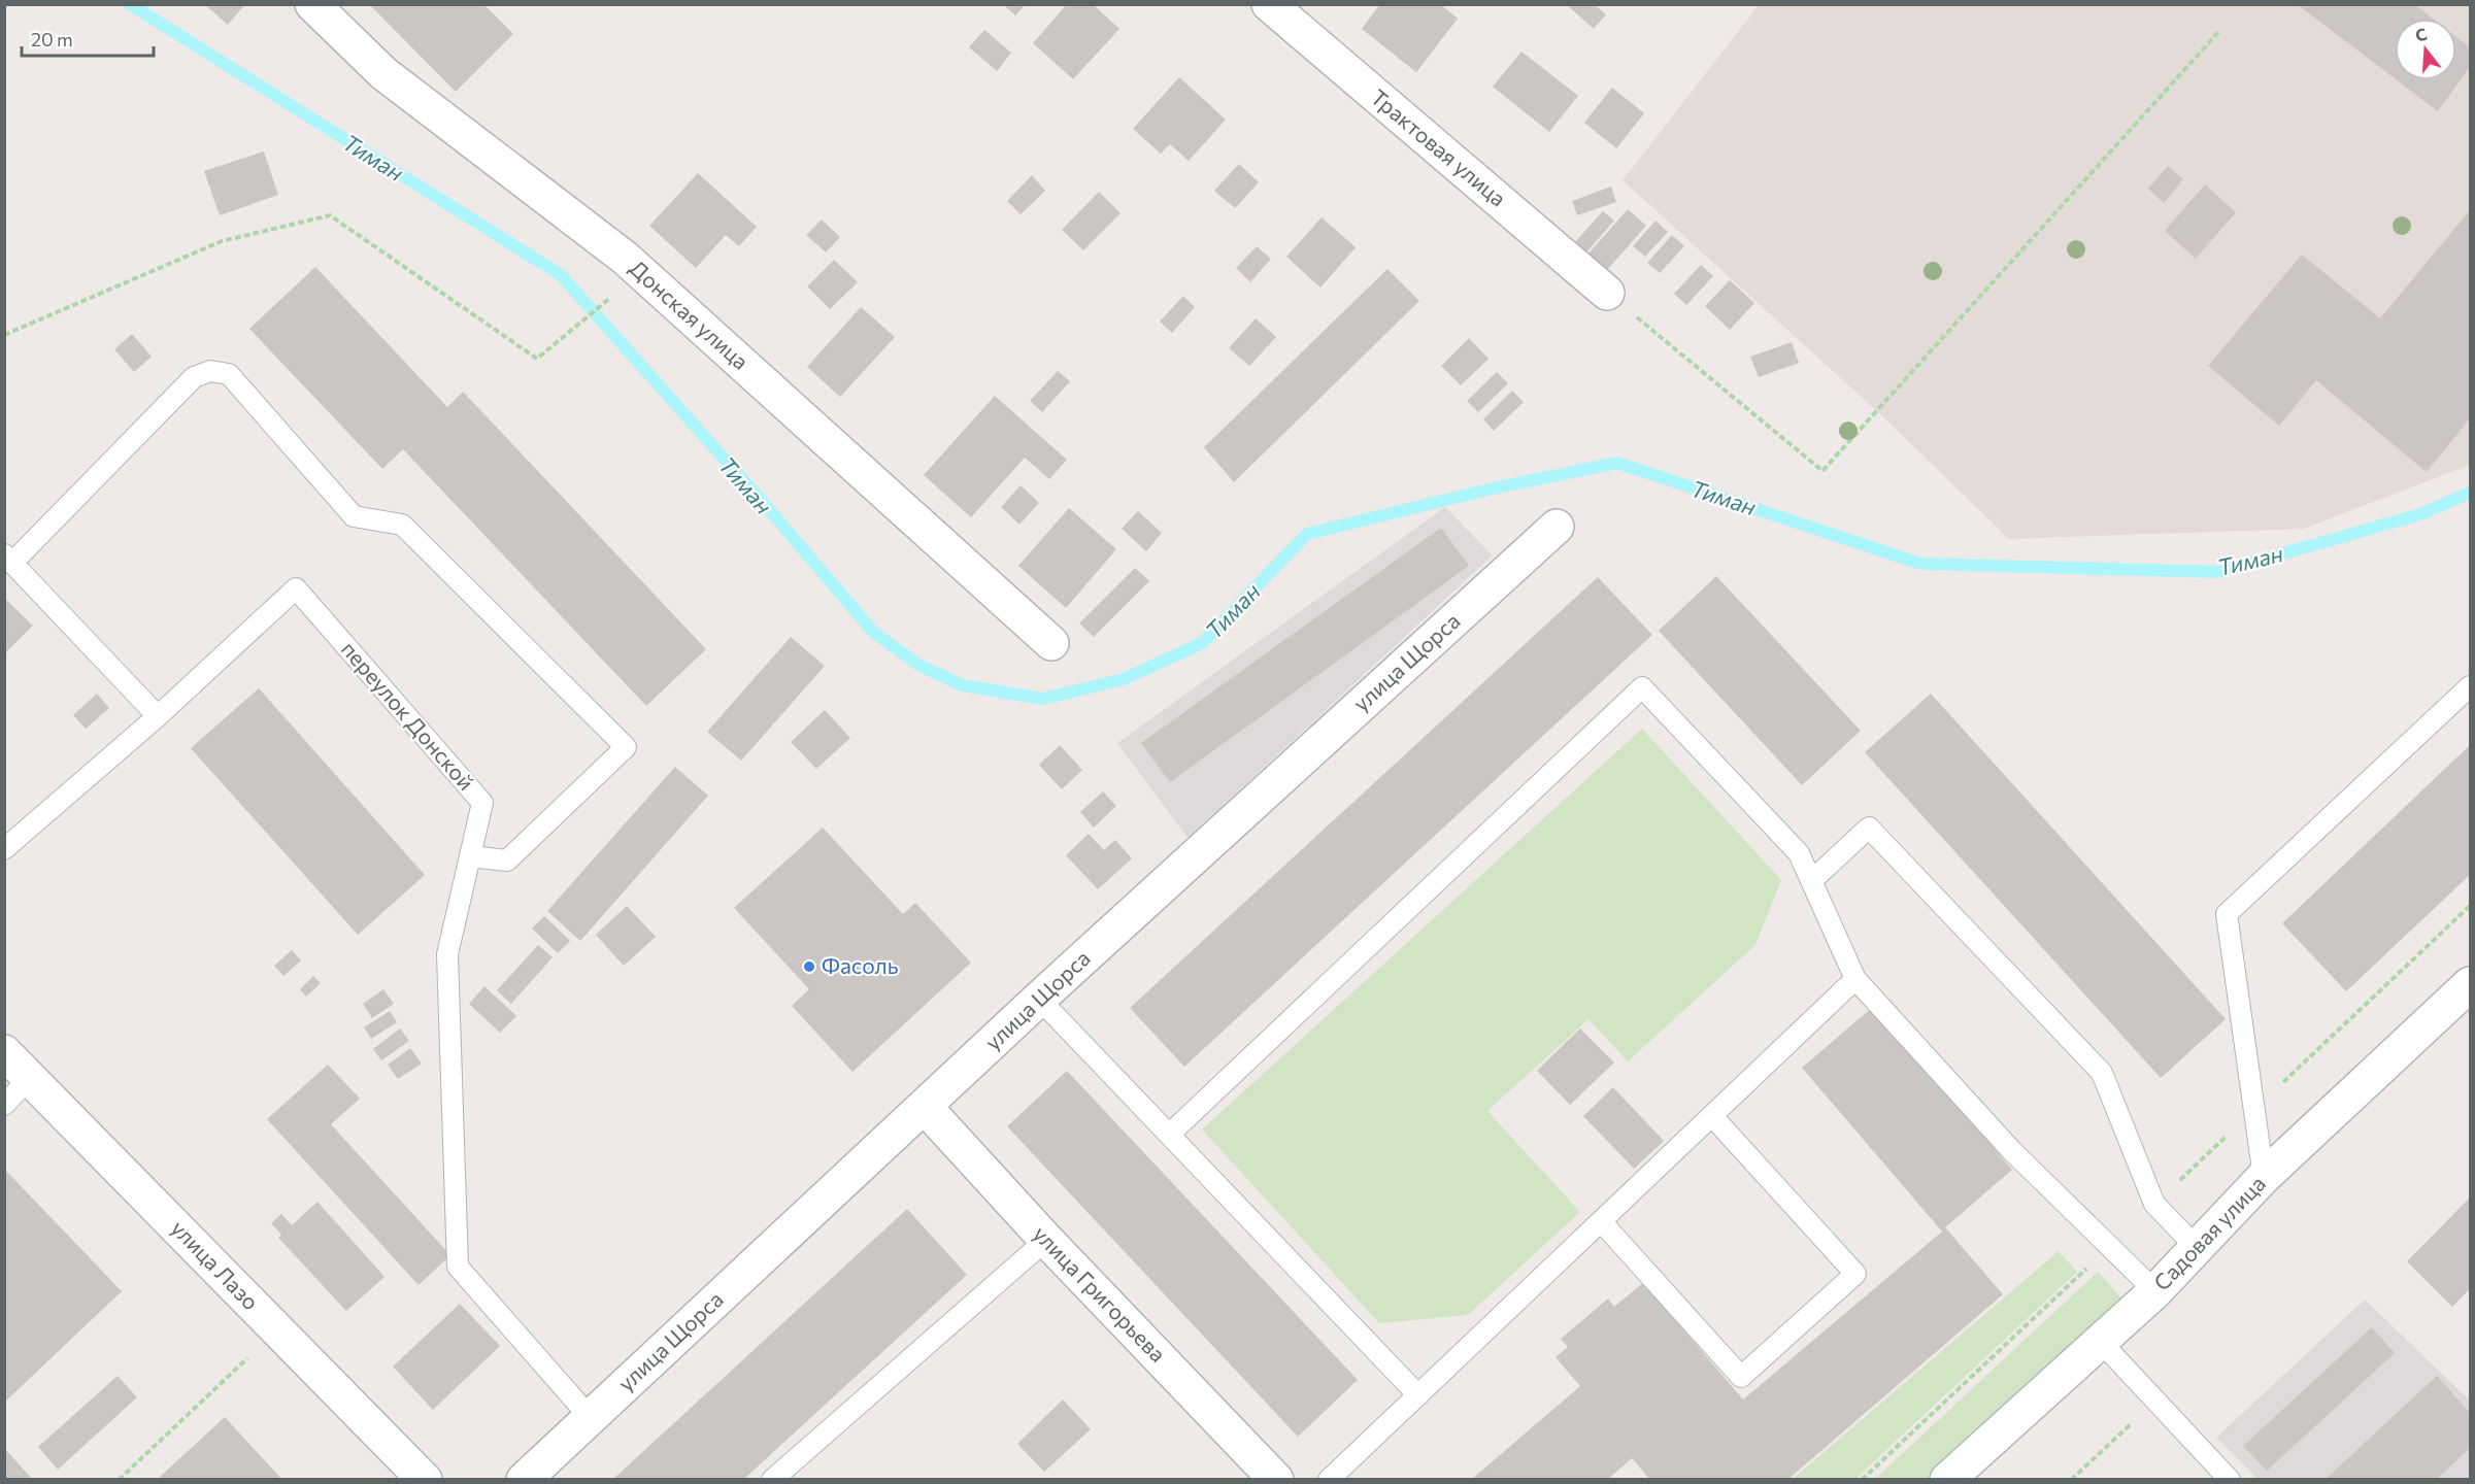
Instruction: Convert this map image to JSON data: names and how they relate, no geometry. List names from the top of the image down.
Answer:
{
  "streets": {
    "street": [
      "Трактовая улица",
      "Донская улица",
      "улица Щорса",
      "Садовая улица",
      "улица Лазо",
      "улица Григорьева"
    ],
    "lane": ["переулок Донской"]
  },
  "crossings": [
    ["улица Щорса", "переулок Донской"],
    ["улица Щорса", "улица Григорьева"]
  ],
  "water": ["Тиман"],
  "places": ["Фасоль"],
  "scale_bar": "20 m",
  "north": "top"
}
